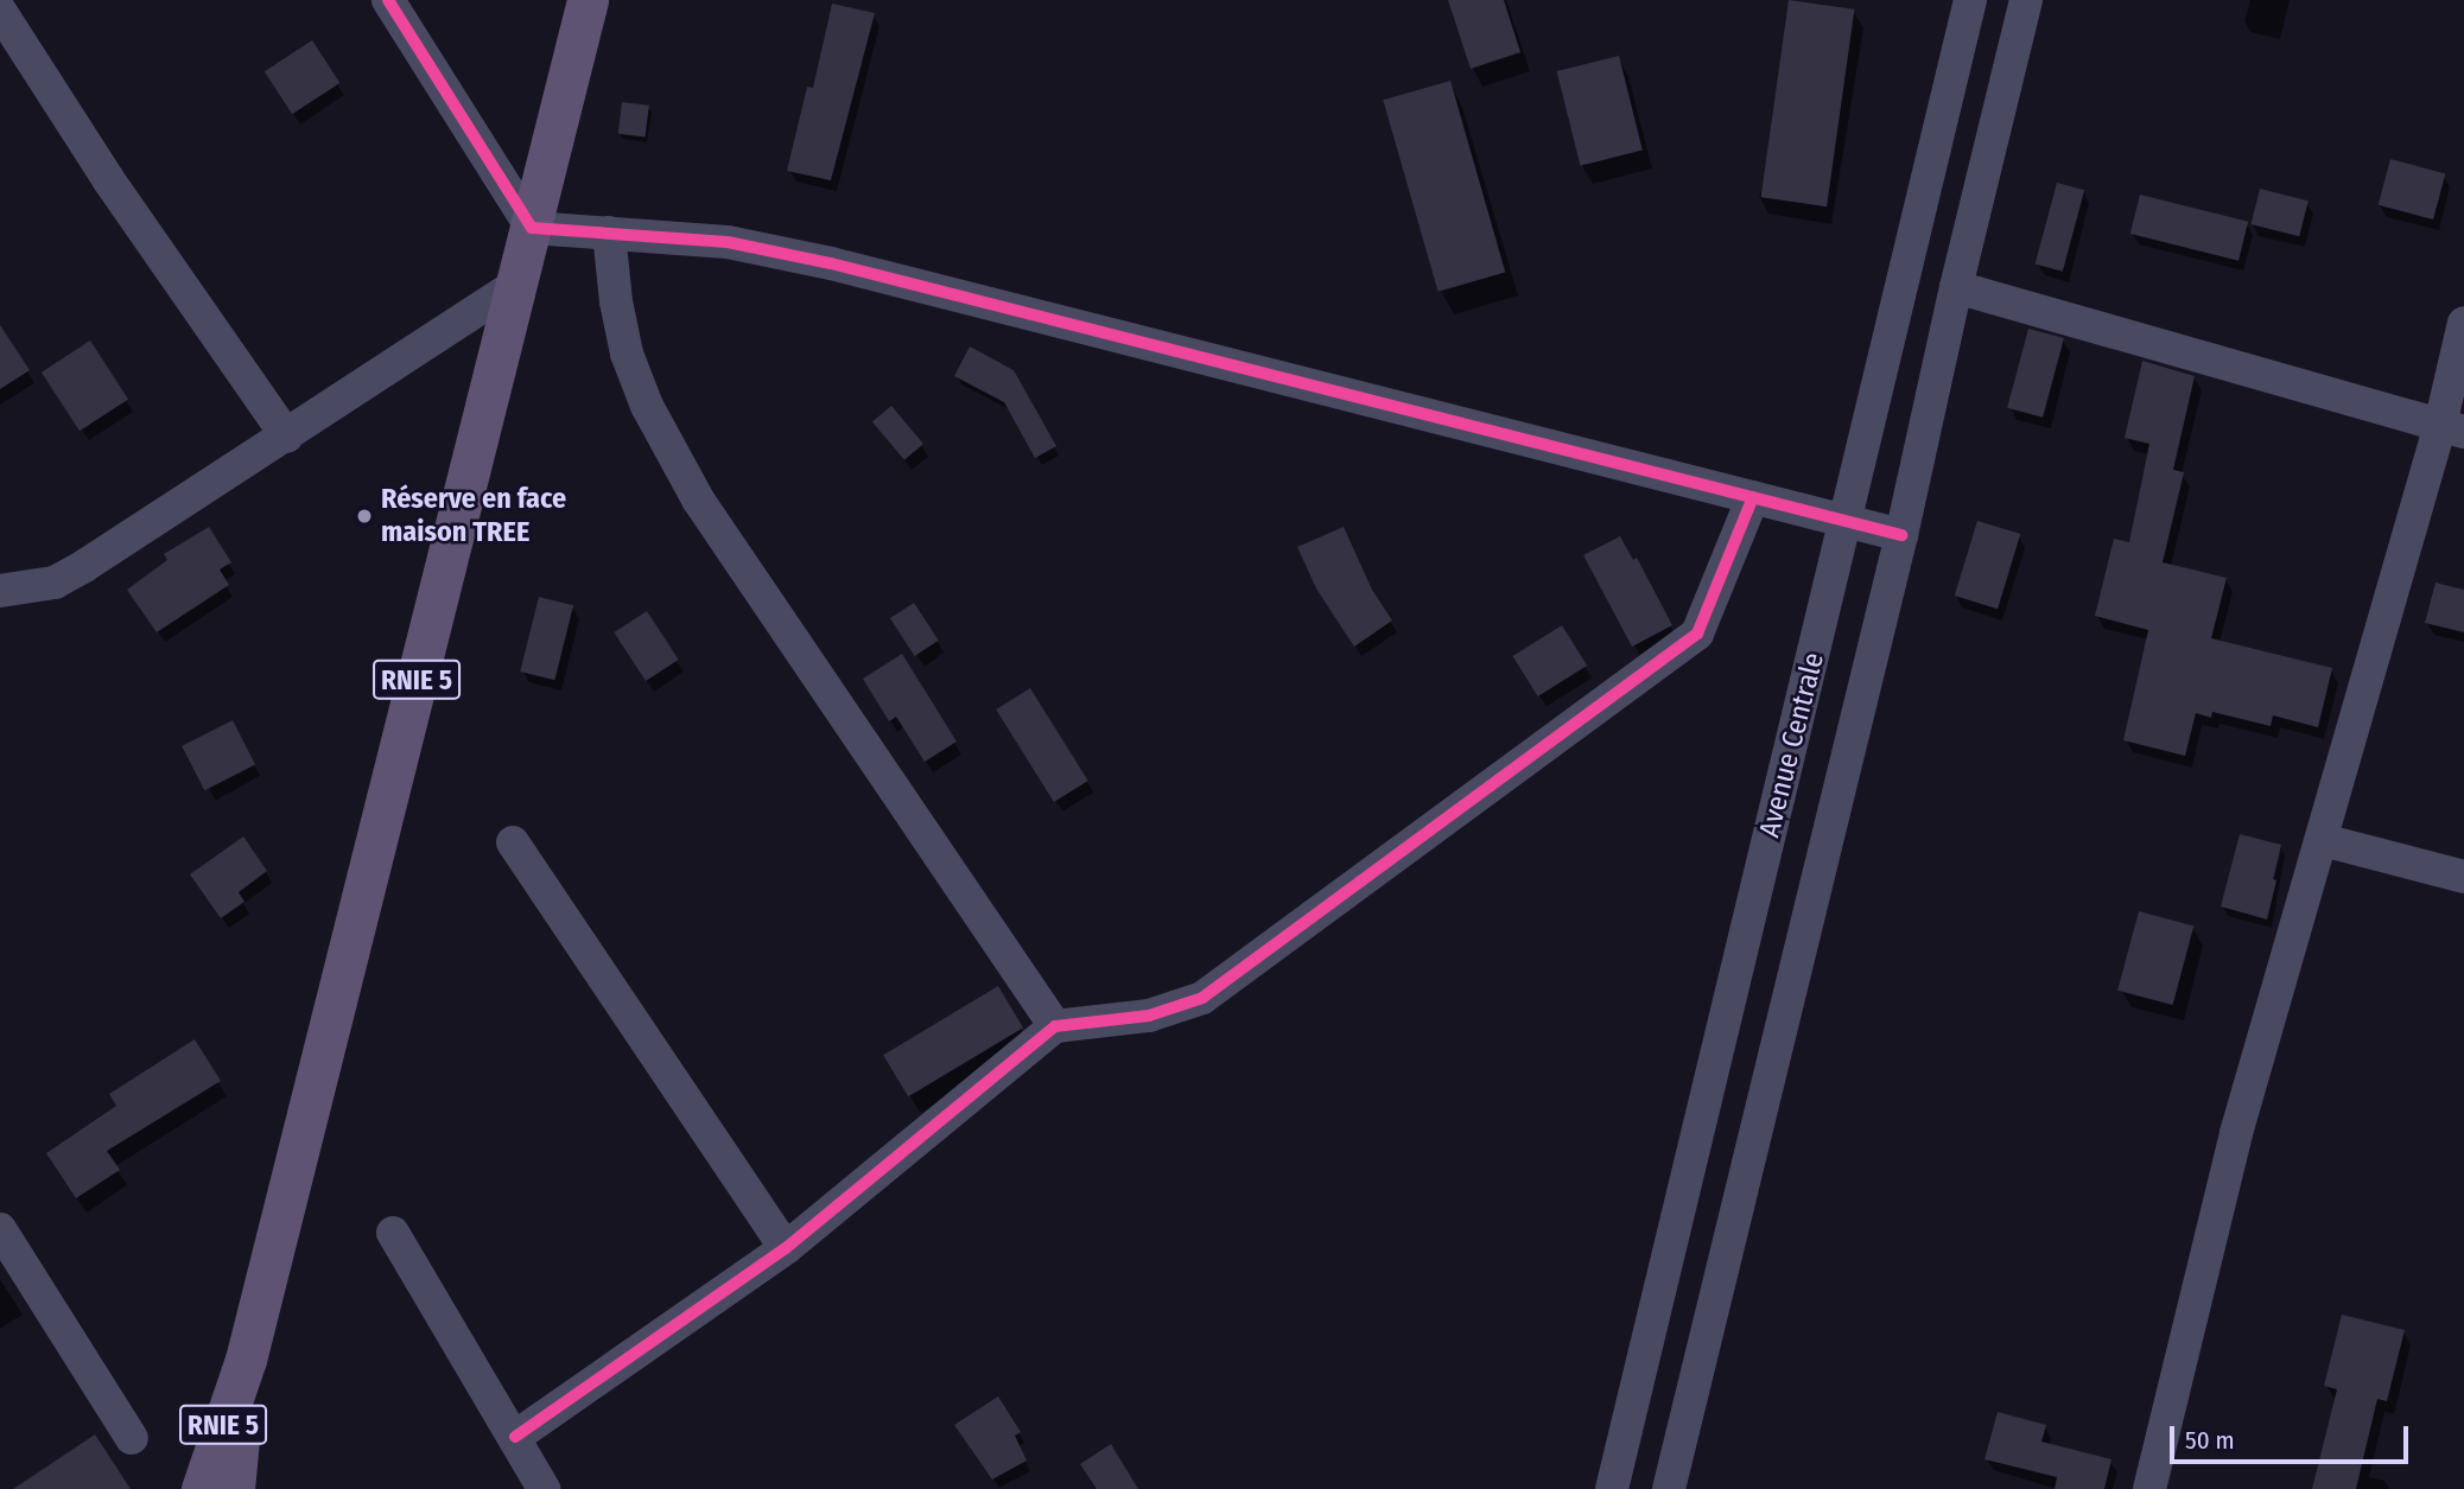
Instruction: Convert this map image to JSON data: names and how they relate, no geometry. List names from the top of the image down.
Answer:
{
  "streets": {
    "main road": ["RNIE 5"],
    "street": ["Avenue Centrale"]
  },
  "places": ["Réserve en face maison TREE"],
  "scale_bar": "50 m"
}
